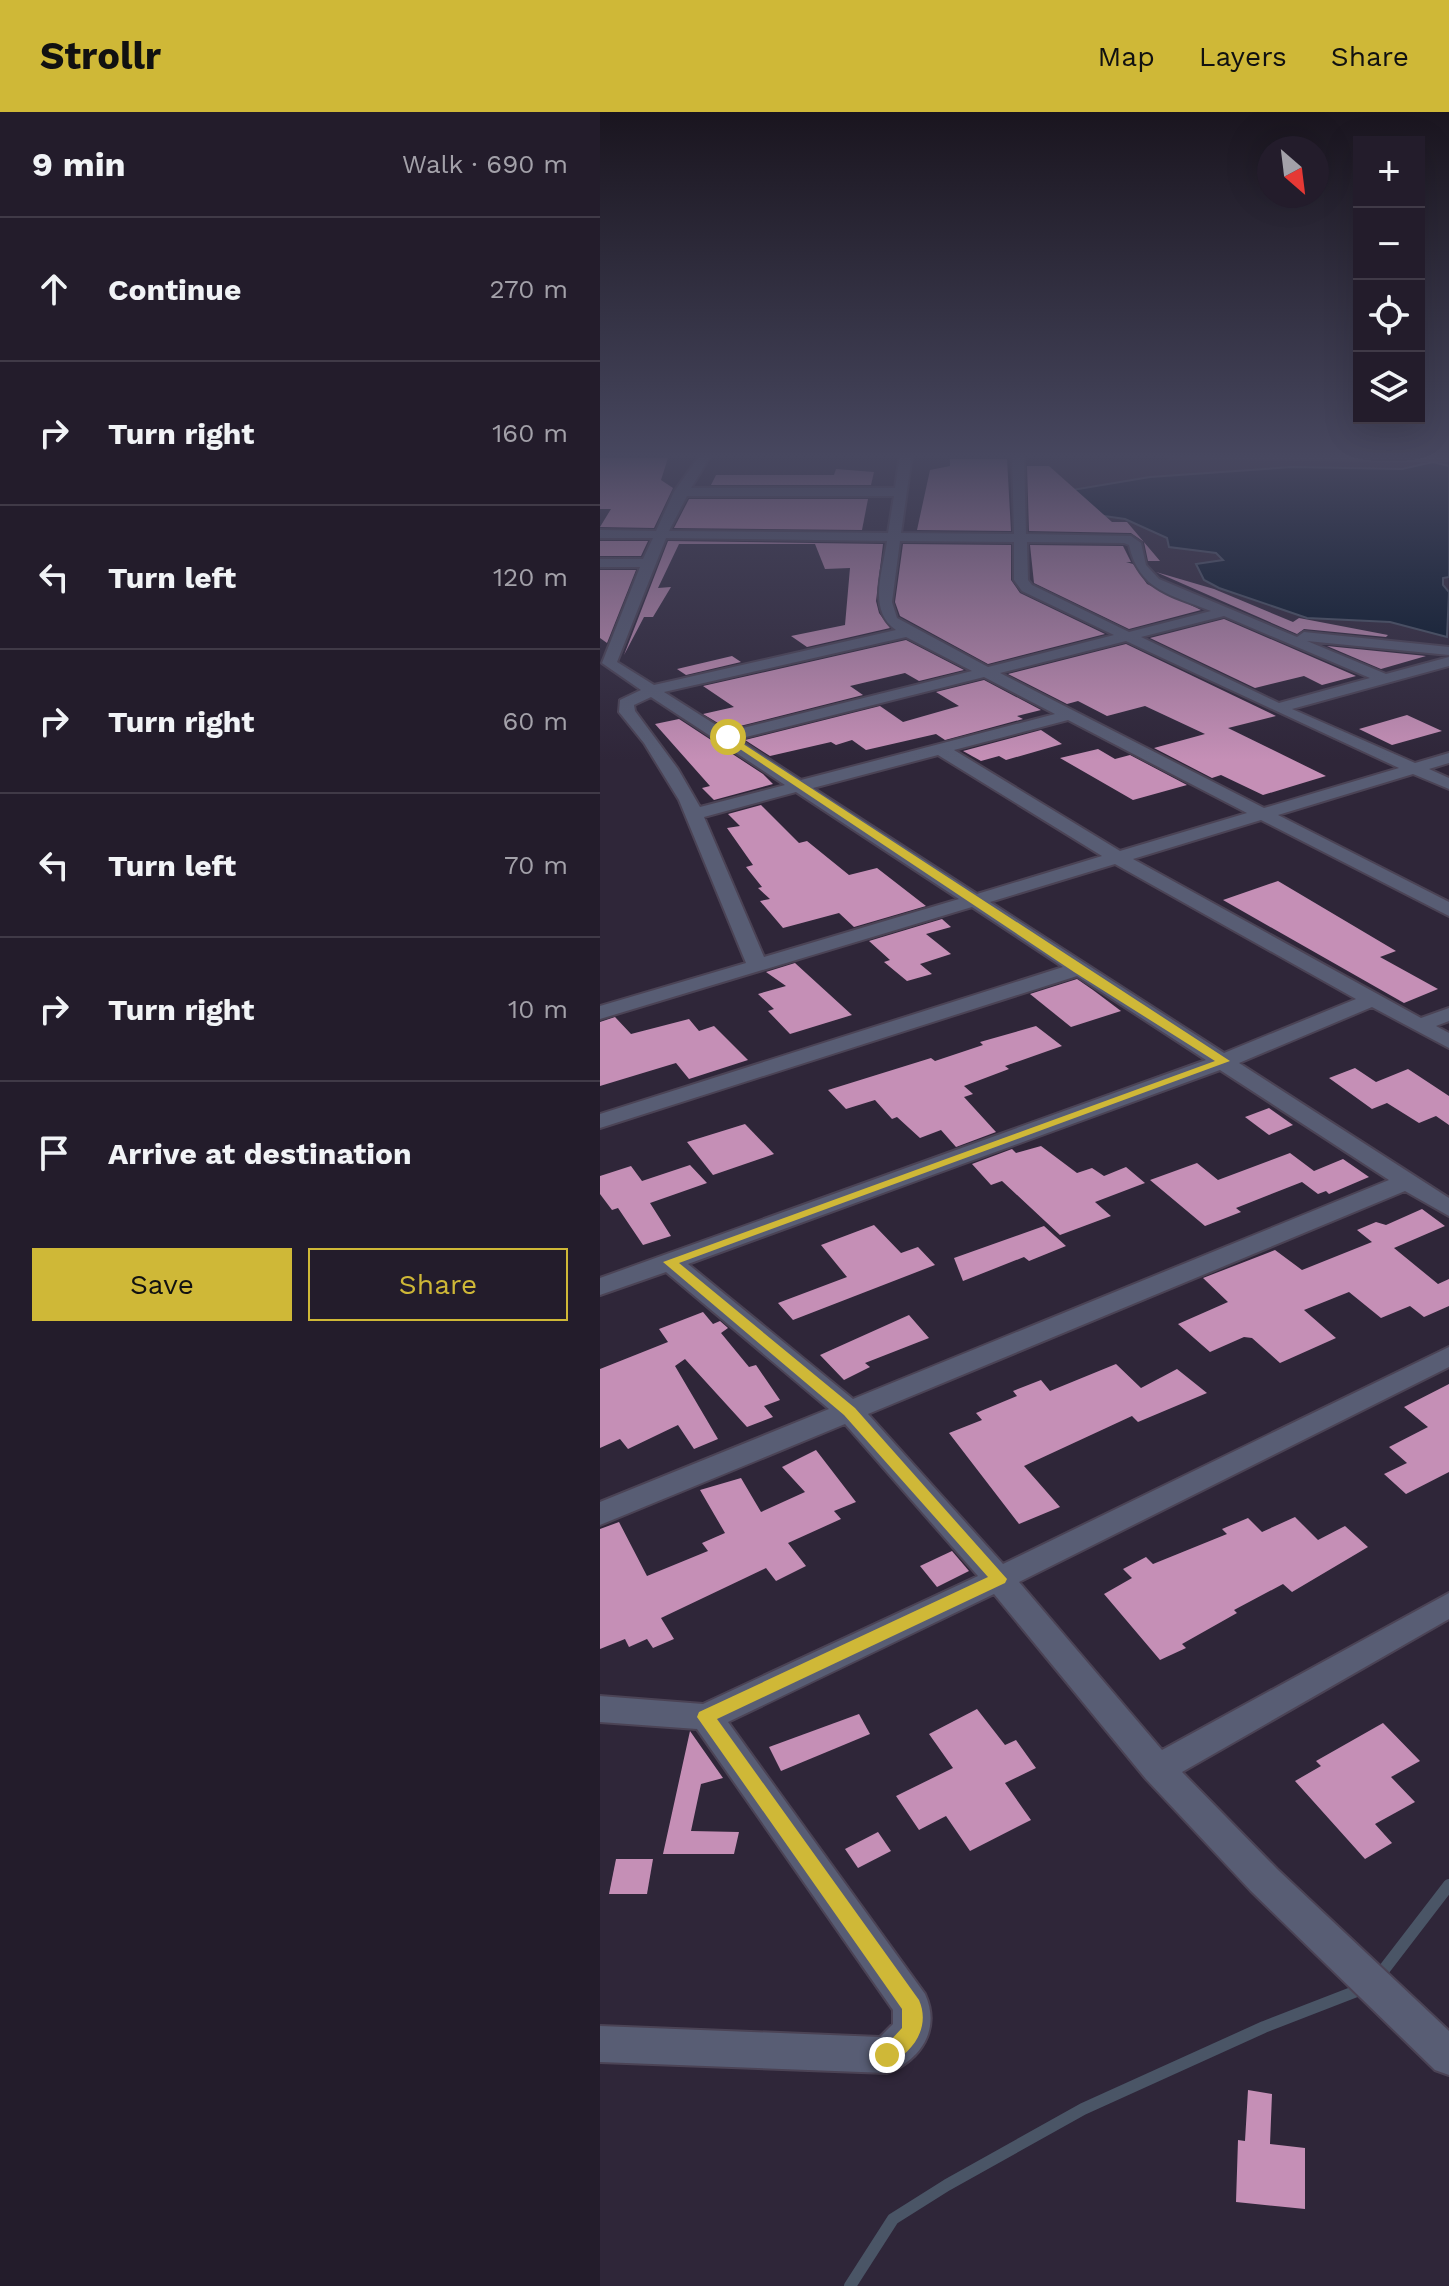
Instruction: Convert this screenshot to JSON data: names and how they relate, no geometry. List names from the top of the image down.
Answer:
{
  "north": "bottom right",
  "page": {
    "header": "Strollr",
    "nav": ["Map", "Layers", "Share"],
    "heading": ["9 min", "Walk · 690 m"],
    "map_buttons": ["+", "−"],
    "list": [
      ["Continue", "270 m"],
      ["Turn right", "160 m"],
      ["Turn left", "120 m"],
      ["Turn right", "60 m"],
      ["Turn left", "70 m"],
      ["Turn right", "10 m"],
      "Arrive at destination"
    ],
    "buttons": ["Save", "Share"]
  }
}
